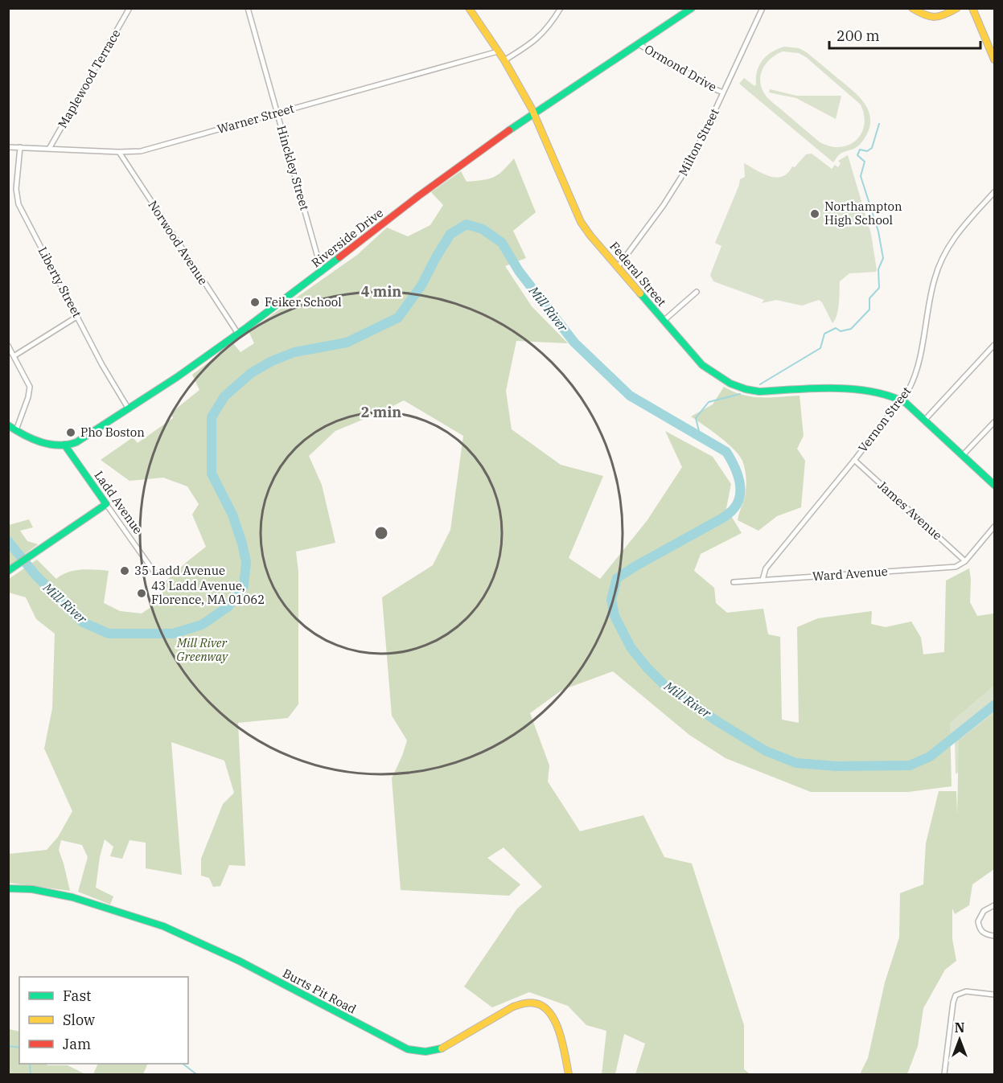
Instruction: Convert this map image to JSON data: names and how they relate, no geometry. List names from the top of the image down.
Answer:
{
  "streets": {
    "main road": [
      "Riverside Drive",
      "Federal Street",
      "Ladd Avenue",
      "Burts Pit Road"
    ],
    "street": [
      "Ormond Drive",
      "Maplewood Terrace",
      "Warner Street",
      "Milton Street",
      "Hinckley Street",
      "Norwood Avenue",
      "Liberty Street",
      "Vernon Street",
      "James Avenue",
      "Ward Avenue"
    ]
  },
  "crossings": [
    ["Ormond Drive", "Milton Street"],
    ["Ormond Drive", "Riverside Drive"],
    ["Maplewood Terrace", "Warner Street"],
    ["Warner Street", "Hinckley Street"],
    ["Warner Street", "Norwood Avenue"],
    ["Warner Street", "Federal Street"],
    ["Warner Street", "Liberty Street"],
    ["Milton Street", "Federal Street"],
    ["Hinckley Street", "Riverside Drive"],
    ["Riverside Drive", "Norwood Avenue"],
    ["Riverside Drive", "Federal Street"],
    ["Riverside Drive", "Liberty Street"],
    ["Riverside Drive", "Ladd Avenue"],
    ["Federal Street", "Vernon Street"],
    ["Vernon Street", "James Avenue"],
    ["Vernon Street", "Ward Avenue"],
    ["James Avenue", "Ward Avenue"]
  ],
  "water": ["Mill River"],
  "parks": ["Mill River Greenway"],
  "places": [
    "Northampton High School",
    "Feiker School",
    "Pho Boston",
    "35 Ladd Avenue",
    "43 Ladd Avenue, Florence, MA 01062"
  ],
  "legend": ["Fast", "Slow", "Jam"],
  "scale_bar": "200 m",
  "north": "top",
  "rings": ["4 min", "2 min"]
}
